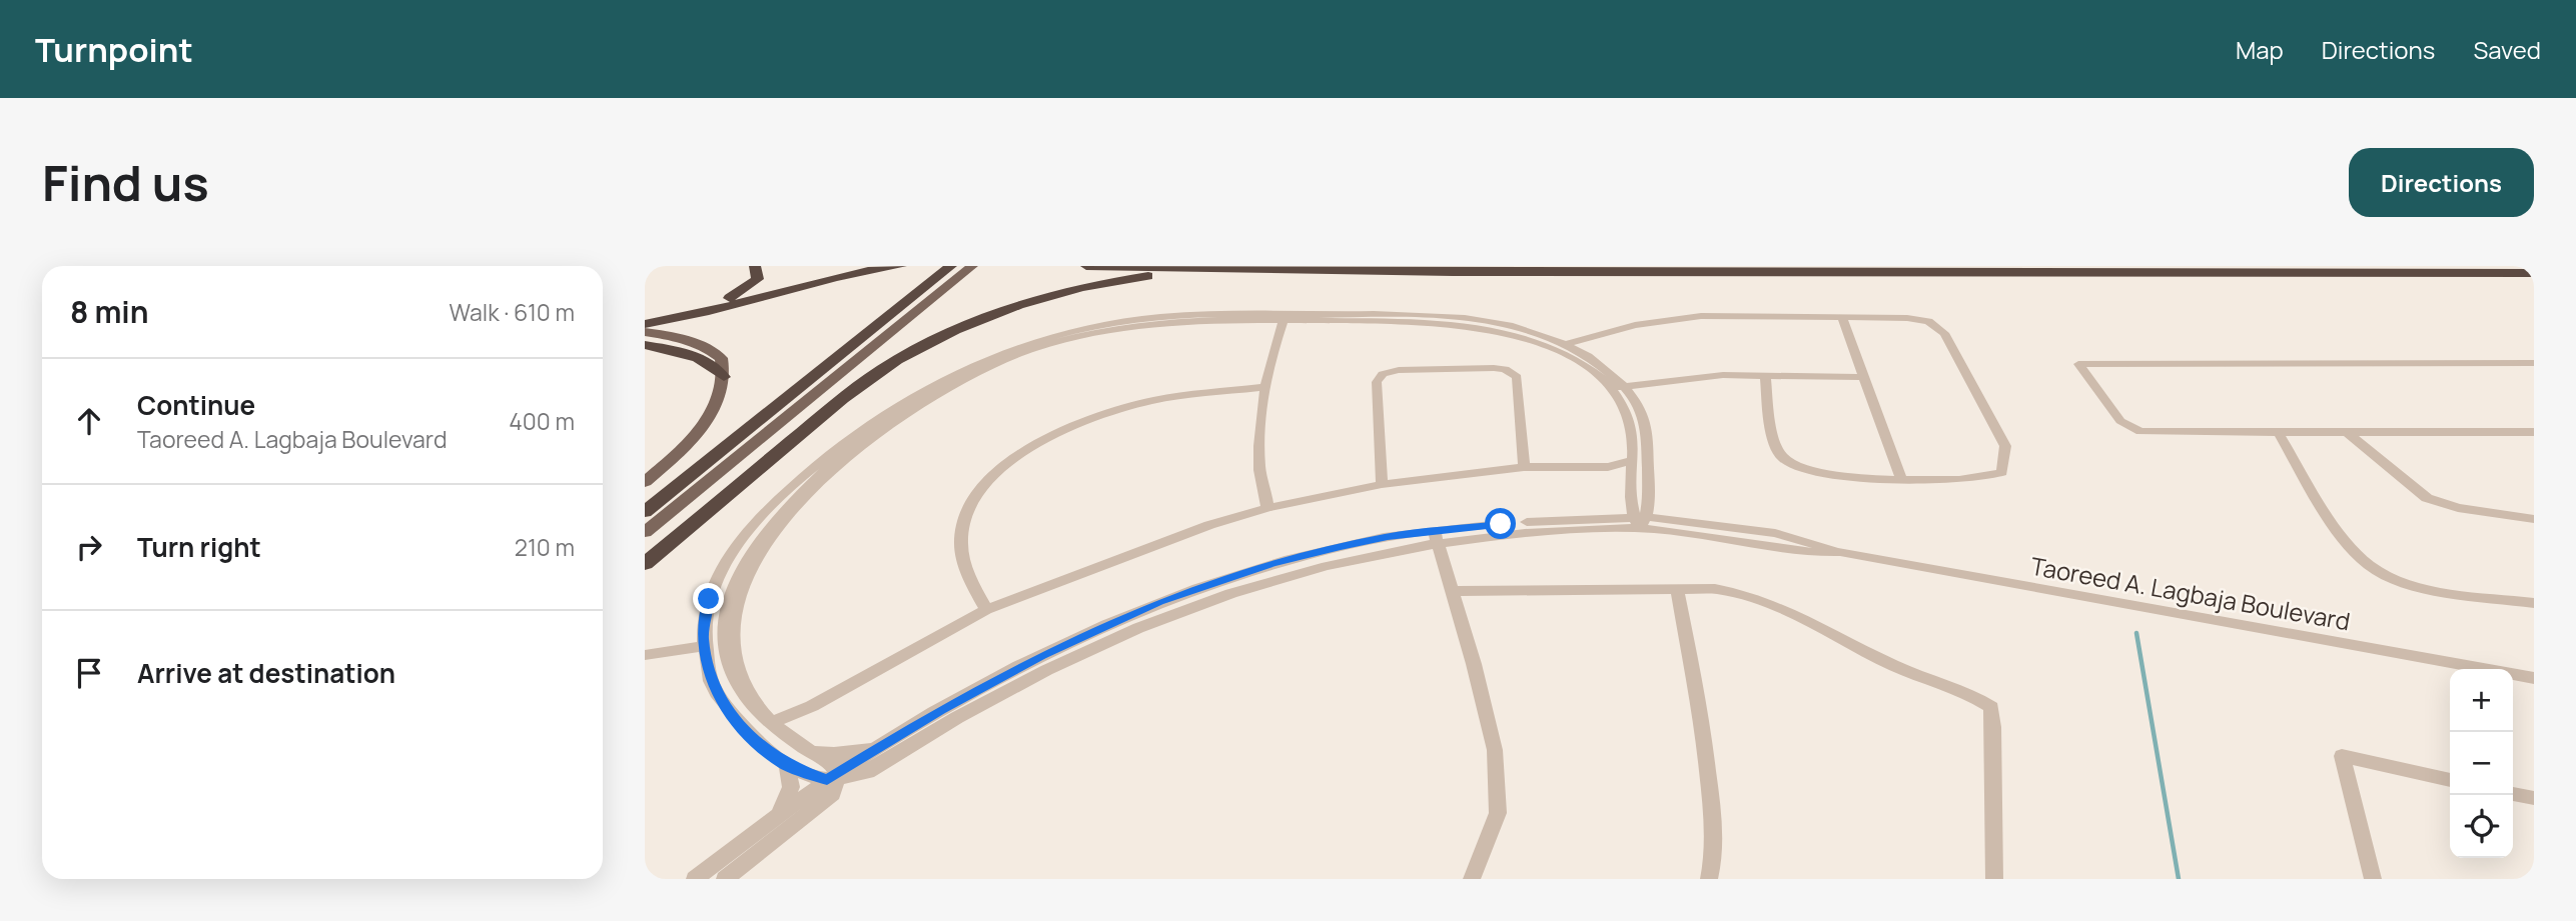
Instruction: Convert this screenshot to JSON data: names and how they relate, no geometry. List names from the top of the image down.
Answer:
{
  "streets": {
    "street": ["Taoreed A. Lagbaja Boulevard"]
  },
  "page": {
    "header": "Turnpoint",
    "nav": ["Map", "Directions", "Saved"],
    "buttons": "Directions",
    "title": "Find us",
    "heading": ["8 min", "Walk · 610 m"],
    "list": [
      ["Continue", "Taoreed A. Lagbaja Boulevard", "400 m"],
      ["Turn right", "210 m"],
      "Arrive at destination"
    ],
    "map_buttons": ["+", "−"]
  }
}
